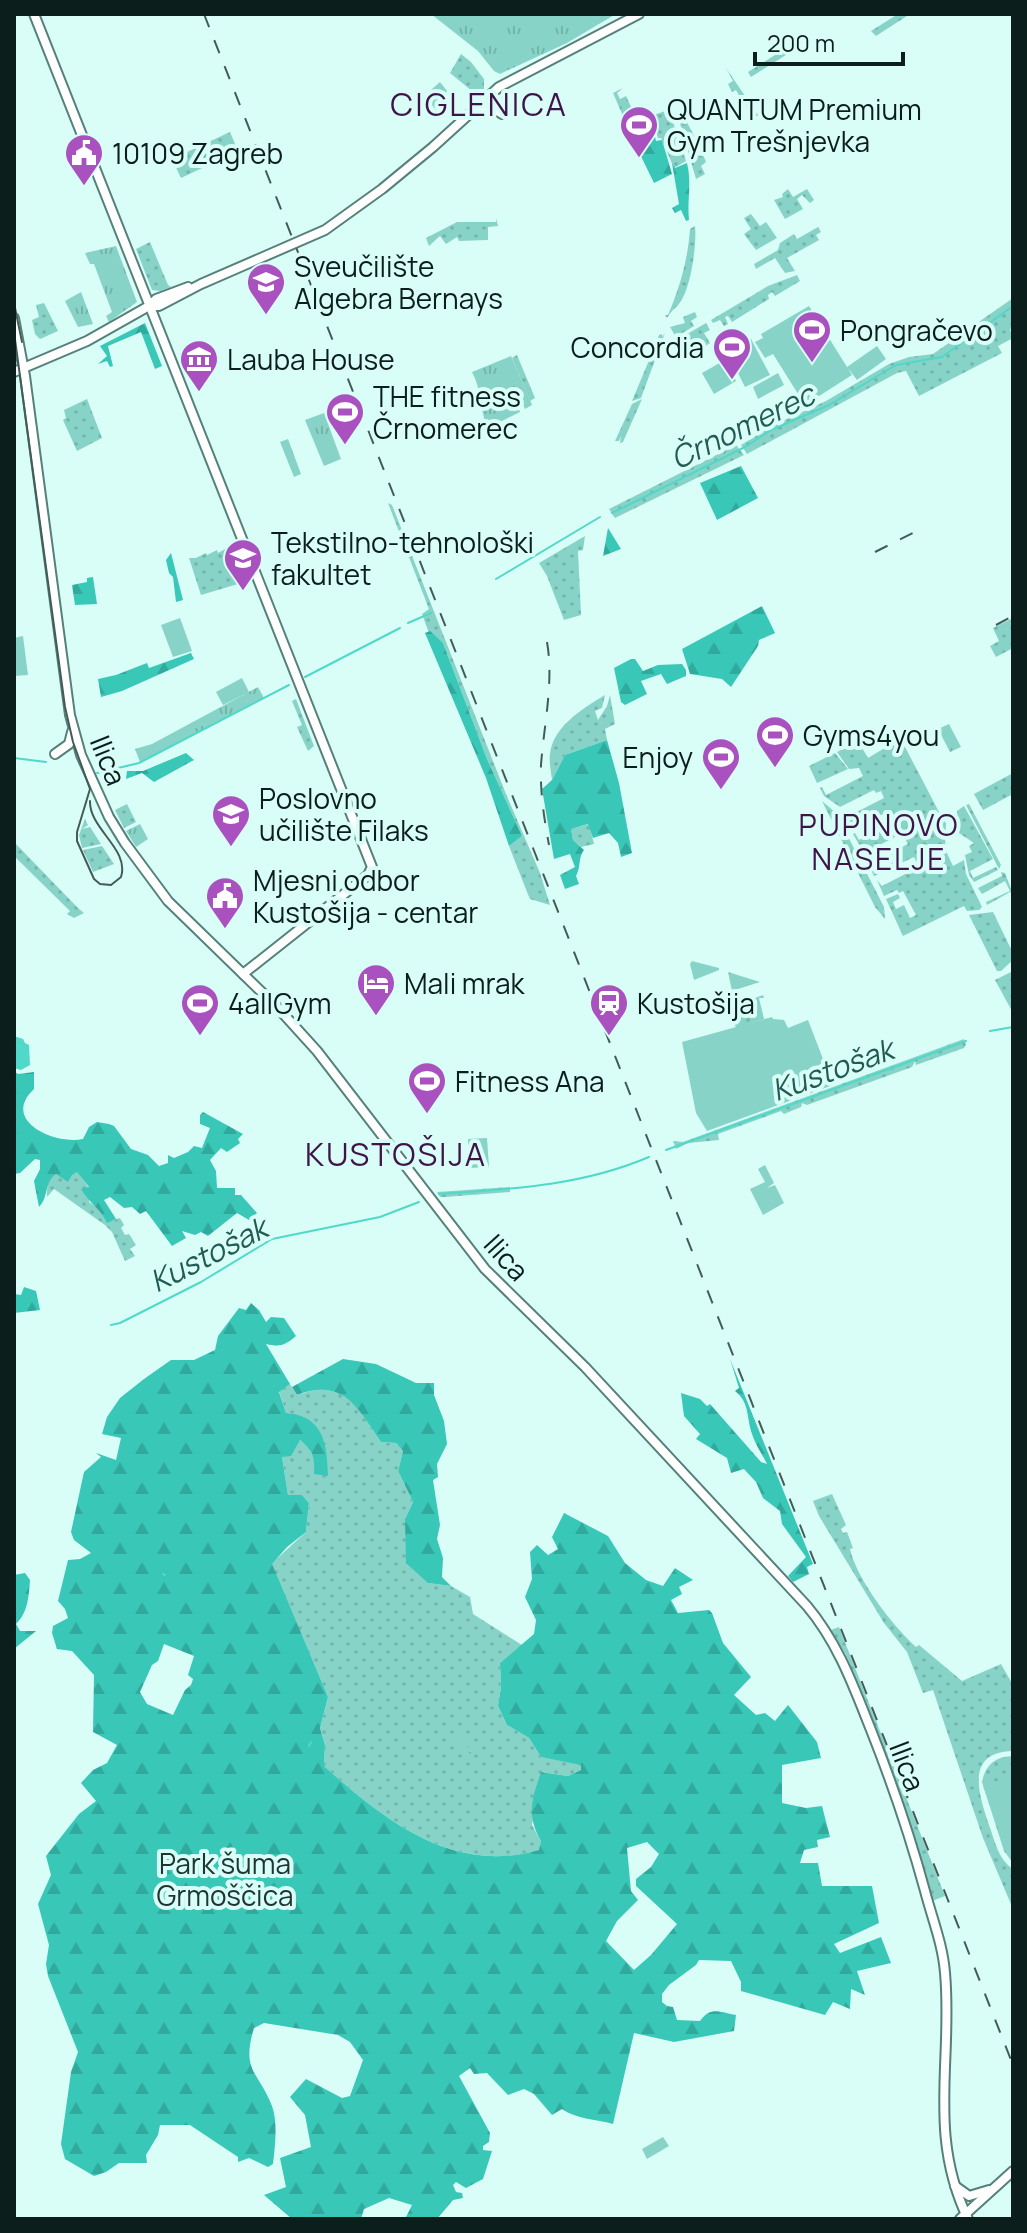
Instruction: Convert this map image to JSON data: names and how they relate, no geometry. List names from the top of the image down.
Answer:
{
  "streets": {
    "main road": ["Ilica"]
  },
  "districts": ["CIGLENICA", "PUPINOVO NASELJE", "KUSTOŠIJA"],
  "water": ["Črnomerec", "Kustošak"],
  "parks": ["Park šuma Grmoščica"],
  "places": {
    "sports": [
      "QUANTUM Premium Gym Trešnjevka",
      "Pongračevo",
      "Concordia",
      "THE fitness Črnomerec",
      "Gyms4you",
      "Enjoy",
      "4allGym",
      "Fitness Ana"
    ],
    "public building": ["10109 Zagreb", "Mjesni odbor Kustošija - centar"],
    "school or university": ["Sveučilište Algebra Bernays", "Tekstilno-tehnološki fakultet", "Poslovno učilište Filaks"],
    "museum": ["Lauba House"],
    "hotel": ["Mali mrak"],
    "station": ["Kustošija"]
  },
  "scale_bar": "200 m"
}
